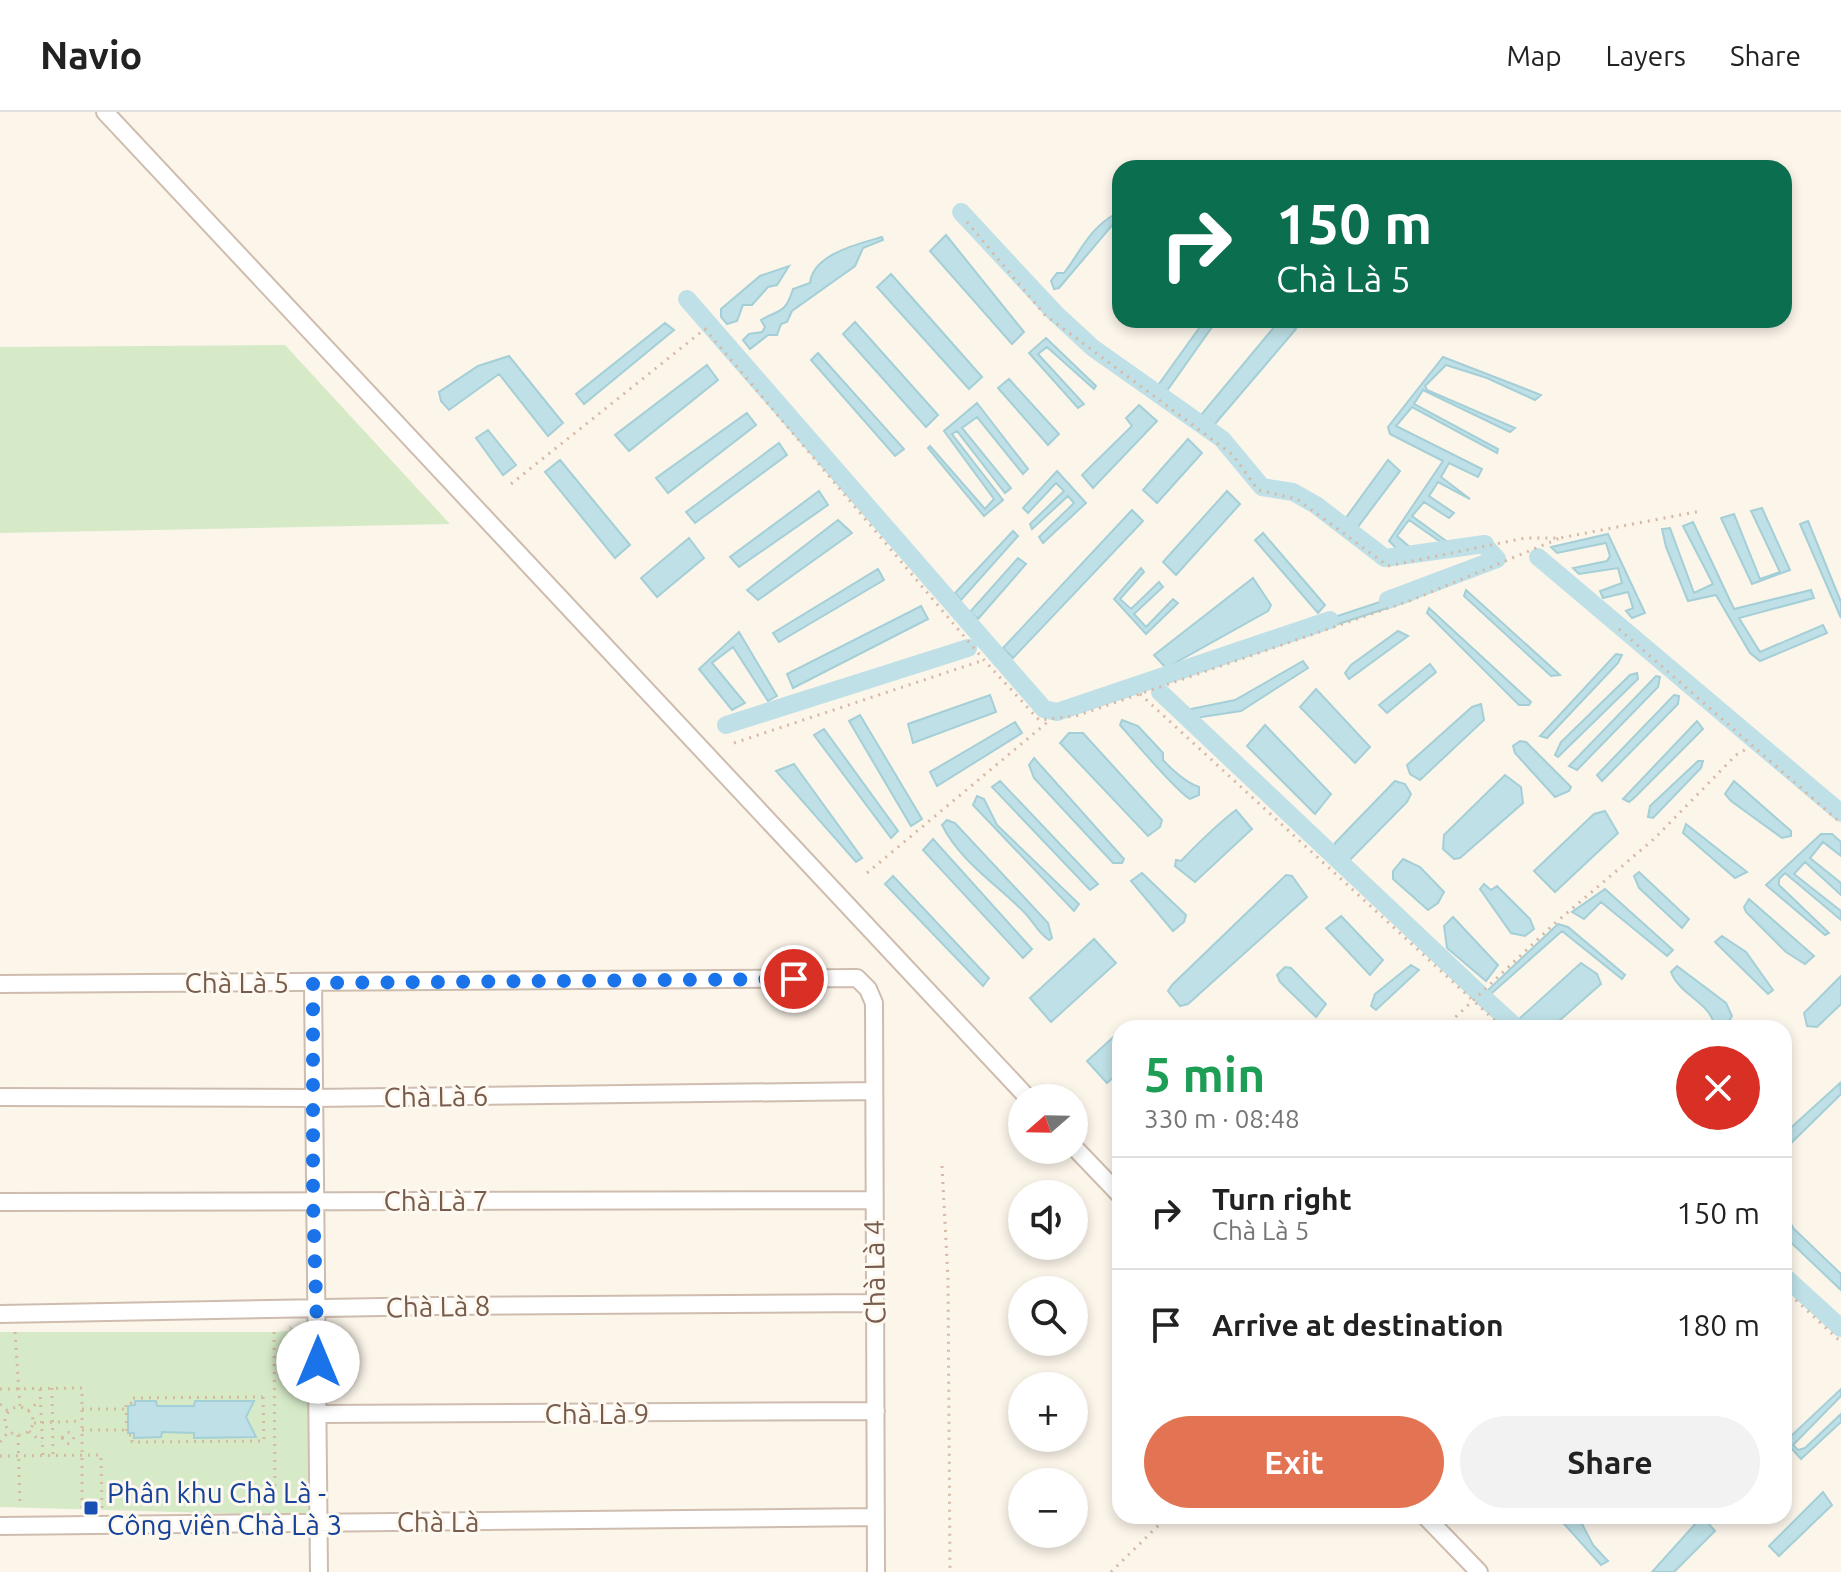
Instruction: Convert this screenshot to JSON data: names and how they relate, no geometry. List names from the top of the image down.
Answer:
{
  "streets": {
    "street": [
      "Chà Là 5",
      "Chà Là 6",
      "Chà Là 7",
      "Chà Là 4",
      "Chà Là 8",
      "Chà Là 9",
      "Chà Là"
    ]
  },
  "crossings": [
    ["Chà Là 5", "Chà Là 4"],
    ["Chà Là 6", "Chà Là 4"],
    ["Chà Là 7", "Chà Là 4"],
    ["Chà Là 4", "Chà Là 8"],
    ["Chà Là 4", "Chà Là 9"],
    ["Chà Là 4", "Chà Là"]
  ],
  "places": {
    "transit": ["Phân khu Chà Là - Công viên Chà Là 3"]
  },
  "north": "left",
  "page": {
    "header": "Navio",
    "nav": ["Map", "Layers", "Share"],
    "turn": ["150 m", "Chà Là 5"],
    "heading": ["5 min", "330 m · 08:48"],
    "map_buttons": ["+", "−"],
    "list": [
      {
        "name": "Turn right",
        "note": "Chà Là 5",
        "value": "150 m"
      },
      {
        "name": "Arrive at destination",
        "value": "180 m"
      }
    ],
    "buttons": ["Exit", "Share"]
  }
}
